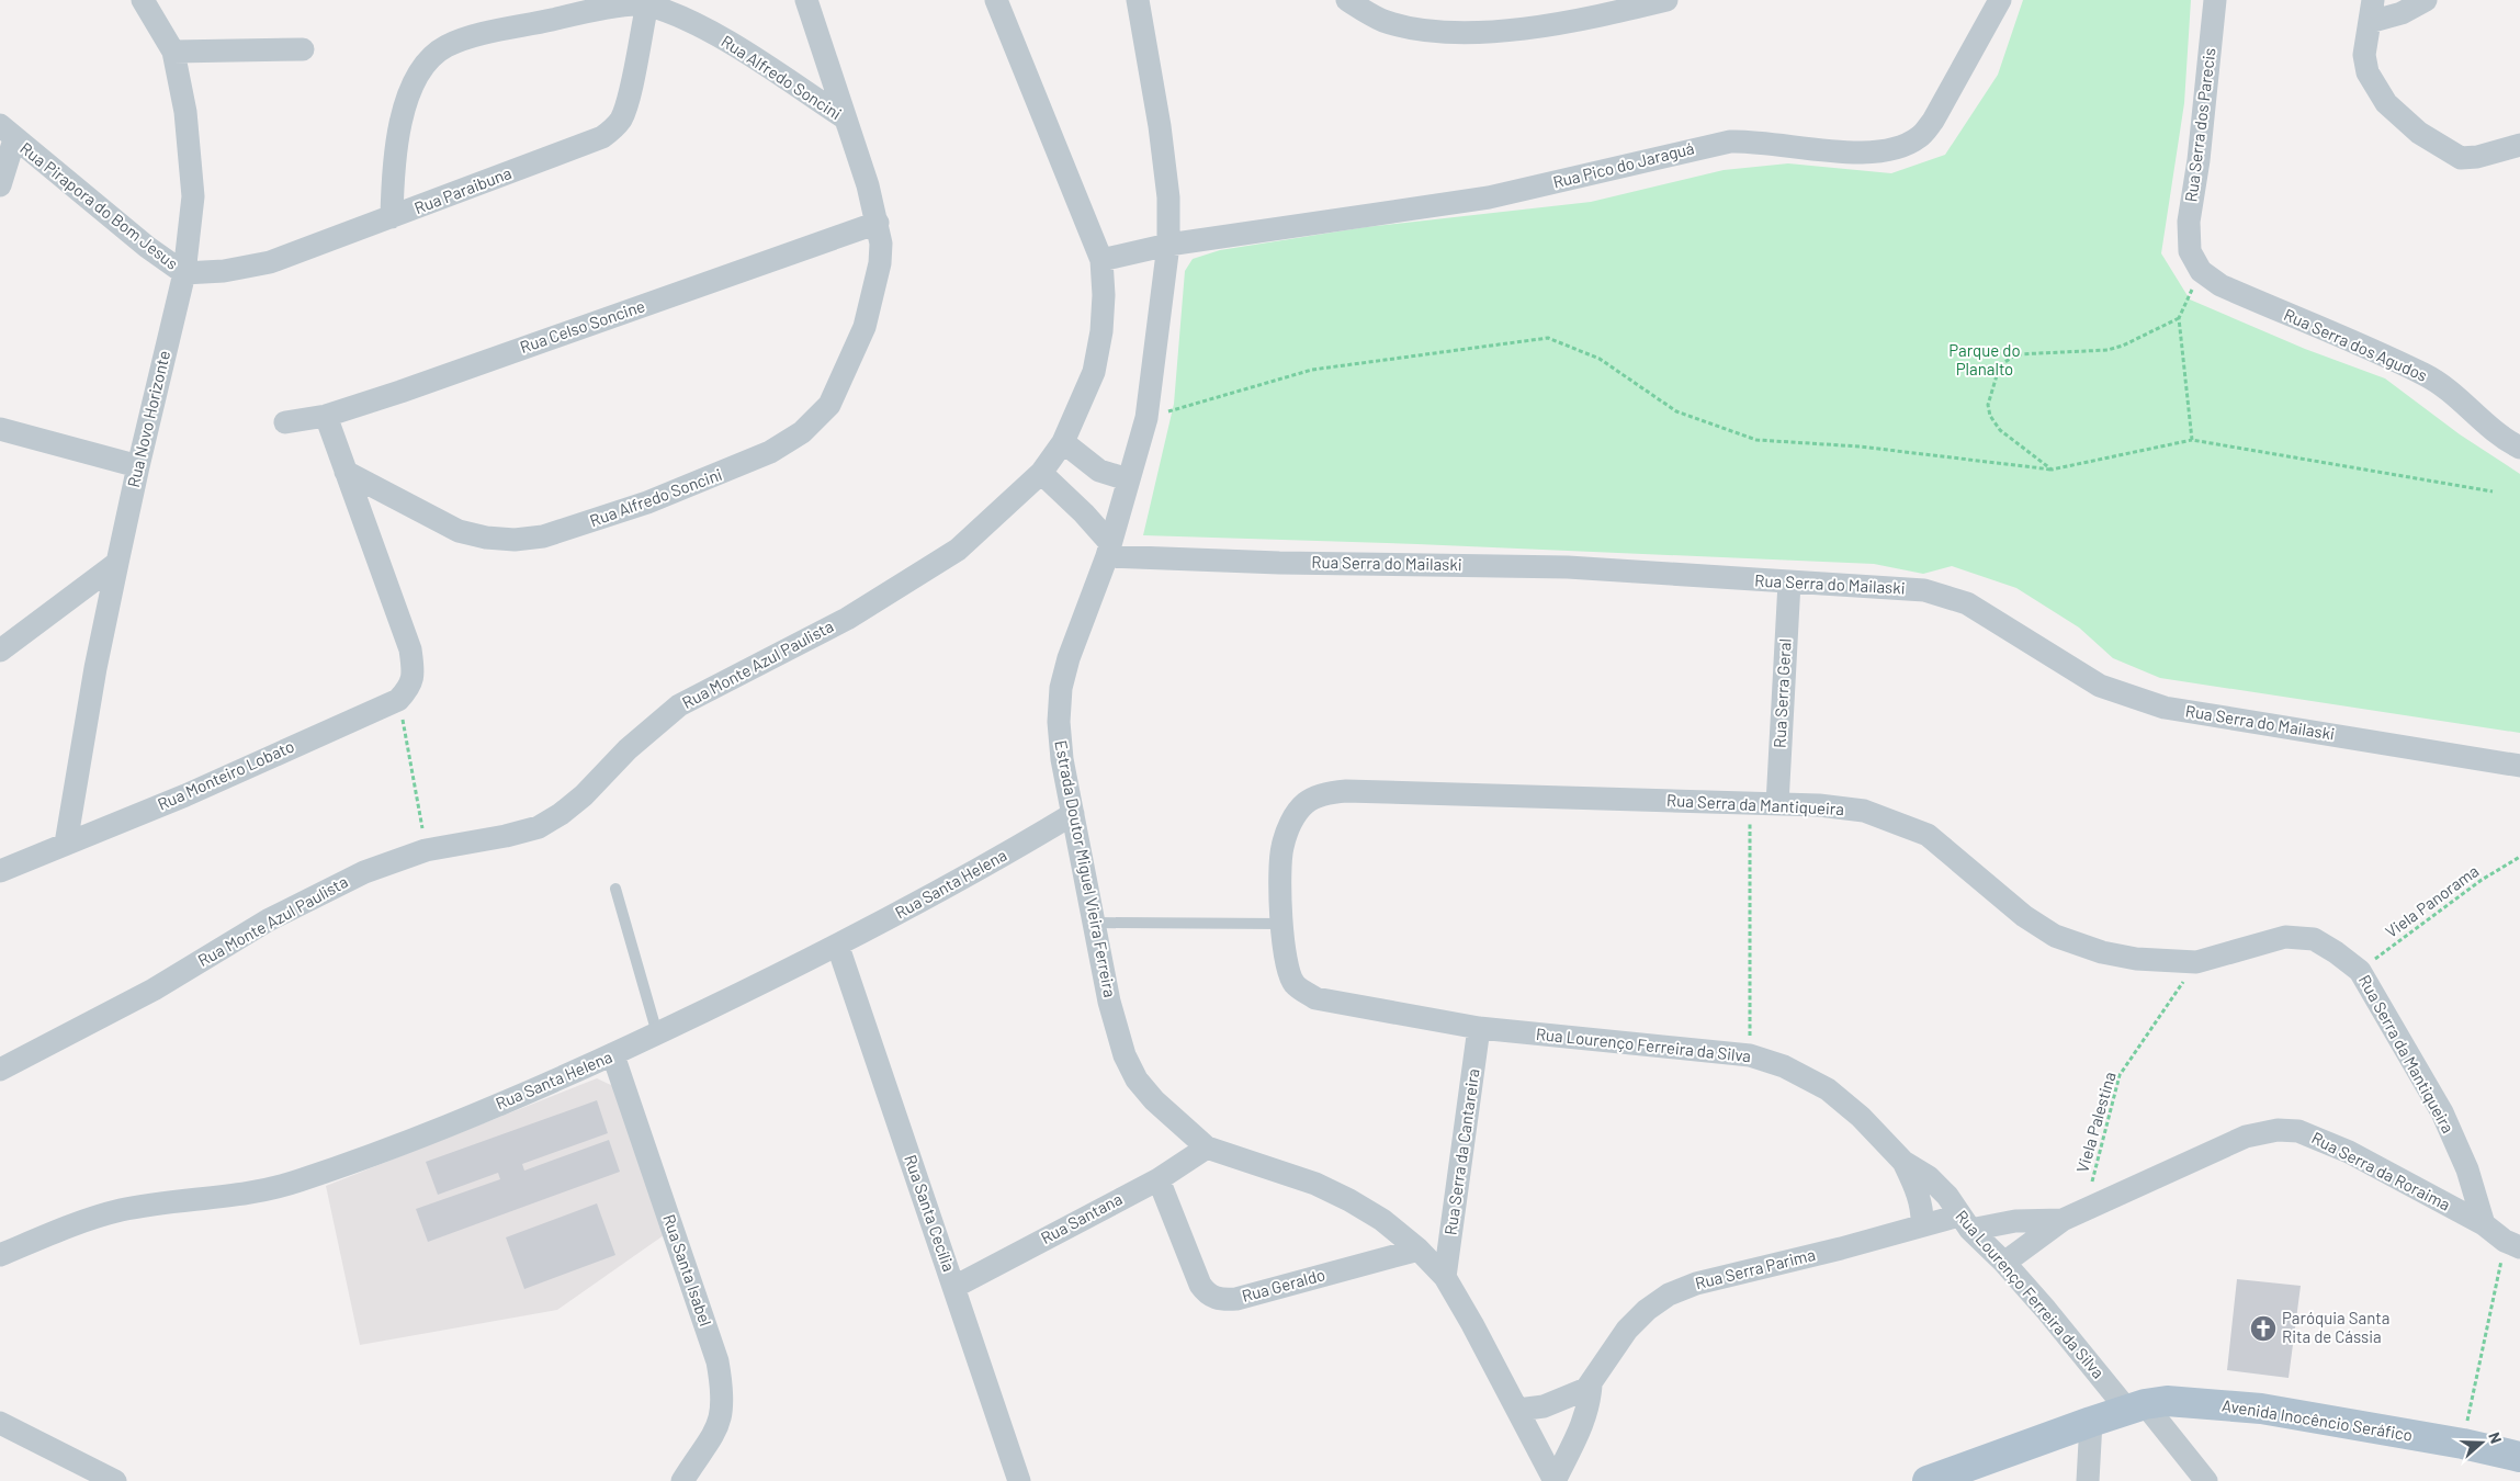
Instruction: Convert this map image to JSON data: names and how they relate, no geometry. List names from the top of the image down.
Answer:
{
  "streets": {
    "main road": ["Avenida Inocêncio Seráfico"],
    "street": [
      "Rua Alfredo Soncini",
      "Rua Serra dos Parecis",
      "Rua Pico do Jaraguá",
      "Rua Paraibuna",
      "Rua Pirapora do Bom Jesus",
      "Rua Celso Soncine",
      "Rua Serra dos Agudos",
      "Rua Novo Horizonte",
      "Rua Serra do Mailaski",
      "Rua Monte Azul Paulista",
      "Rua Serra Geral",
      "Rua Monteiro Lobato",
      "Rua Serra da Mantiqueira",
      "Estrada Doutor Miguel Vieira Ferreira",
      "Rua Santa Helena",
      "Rua Lourenço Ferreira da Silva",
      "Rua Serra da Cantareira",
      "Rua Serra da Roraima",
      "Rua Santa Cecília",
      "Rua Santana",
      "Rua Serra Parima",
      "Rua Santa Isabel",
      "Rua Geraldo"
    ],
    "path": ["Viela Panorama", "Viela Palestina"]
  },
  "crossings": [
    ["Rua Alfredo Soncini", "Rua Paraibuna"],
    ["Rua Alfredo Soncini", "Rua Celso Soncine"],
    ["Rua Serra dos Parecis", "Rua Serra dos Agudos"],
    ["Rua Pico do Jaraguá", "Rua Monte Azul Paulista"],
    ["Rua Pico do Jaraguá", "Estrada Doutor Miguel Vieira Ferreira"],
    ["Rua Paraibuna", "Rua Pirapora do Bom Jesus"],
    ["Rua Paraibuna", "Rua Novo Horizonte"],
    ["Rua Pirapora do Bom Jesus", "Rua Novo Horizonte"],
    ["Rua Novo Horizonte", "Rua Monteiro Lobato"],
    ["Rua Serra do Mailaski", "Rua Serra Geral"],
    ["Rua Serra do Mailaski", "Estrada Doutor Miguel Vieira Ferreira"],
    ["Rua Serra Geral", "Rua Serra da Mantiqueira"],
    ["Rua Serra da Mantiqueira", "Viela Panorama"],
    ["Rua Serra da Mantiqueira", "Rua Lourenço Ferreira da Silva"],
    ["Rua Serra da Mantiqueira", "Viela Palestina"],
    ["Rua Serra da Mantiqueira", "Rua Serra da Roraima"],
    ["Estrada Doutor Miguel Vieira Ferreira", "Rua Santa Helena"],
    ["Estrada Doutor Miguel Vieira Ferreira", "Rua Serra da Cantareira"],
    ["Estrada Doutor Miguel Vieira Ferreira", "Rua Santana"],
    ["Estrada Doutor Miguel Vieira Ferreira", "Rua Serra Parima"],
    ["Estrada Doutor Miguel Vieira Ferreira", "Rua Geraldo"],
    ["Rua Santa Helena", "Rua Santa Cecília"],
    ["Rua Santa Helena", "Rua Santa Isabel"],
    ["Rua Lourenço Ferreira da Silva", "Rua Serra da Cantareira"],
    ["Rua Lourenço Ferreira da Silva", "Rua Serra da Roraima"],
    ["Rua Lourenço Ferreira da Silva", "Rua Serra Parima"],
    ["Rua Lourenço Ferreira da Silva", "Avenida Inocêncio Seráfico"],
    ["Viela Palestina", "Rua Serra da Roraima"],
    ["Rua Serra da Roraima", "Rua Serra Parima"],
    ["Rua Santa Cecília", "Rua Santana"],
    ["Rua Santana", "Rua Geraldo"]
  ],
  "parks": ["Parque do Planalto"],
  "places": {
    "church": ["Paróquia Santa Rita de Cássia"]
  },
  "north": "right"
}
